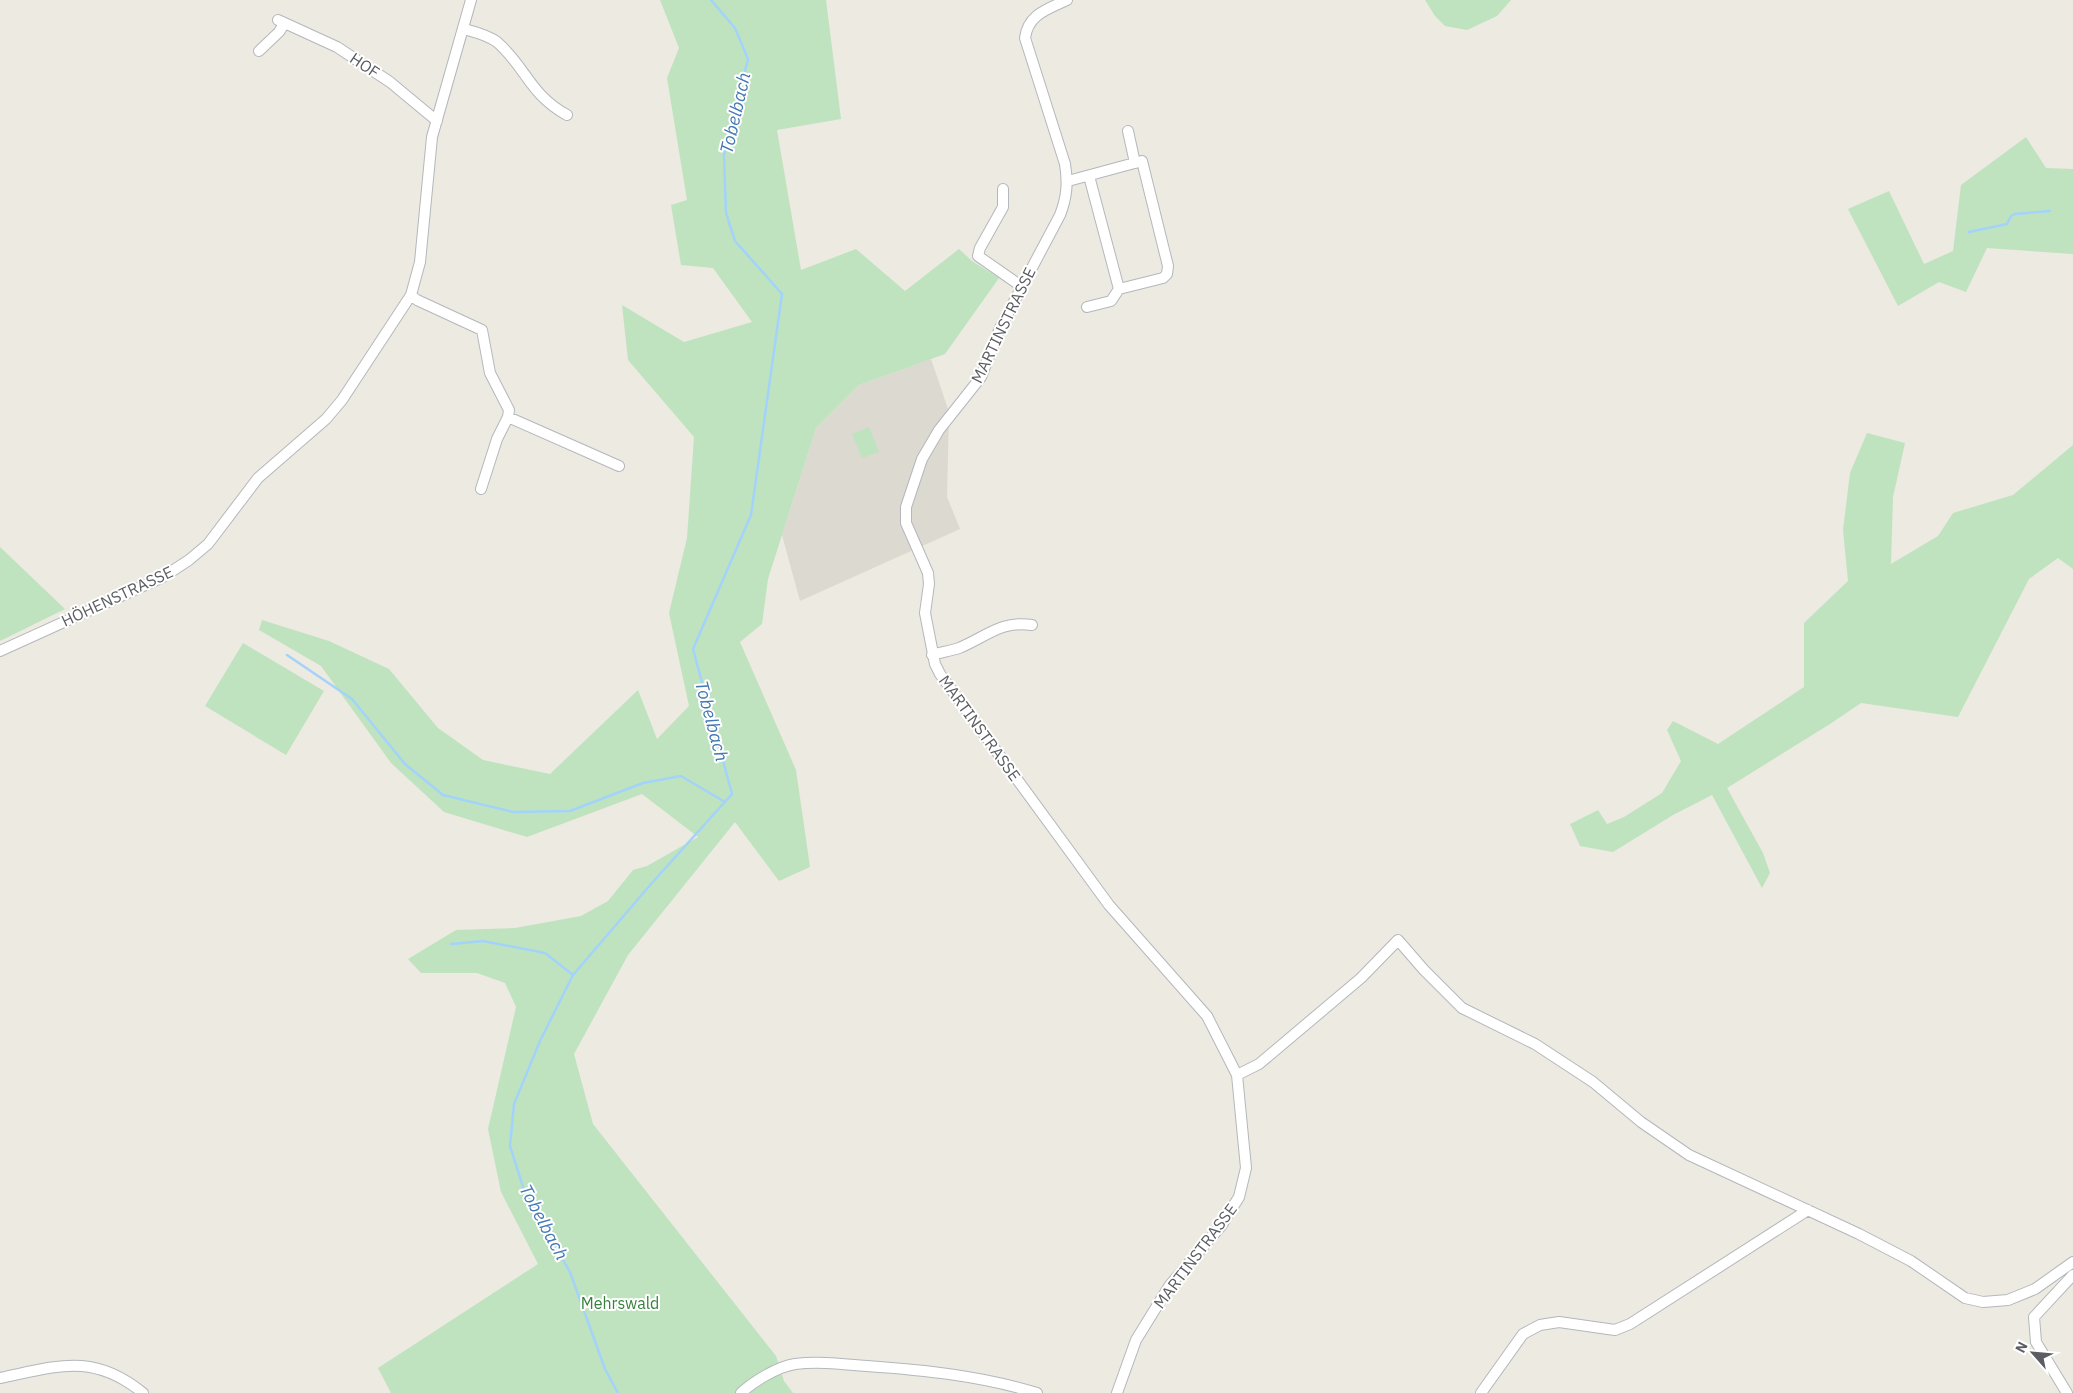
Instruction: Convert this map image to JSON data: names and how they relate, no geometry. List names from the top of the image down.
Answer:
{
  "streets": {
    "street": ["HOF", "MARTINSTRASSE", "HÖHENSTRASSE"]
  },
  "crossings": [
    ["HOF", "HÖHENSTRASSE"]
  ],
  "water": ["Tobelbach"],
  "parks": ["Mehrswald"],
  "north": "top left"
}
